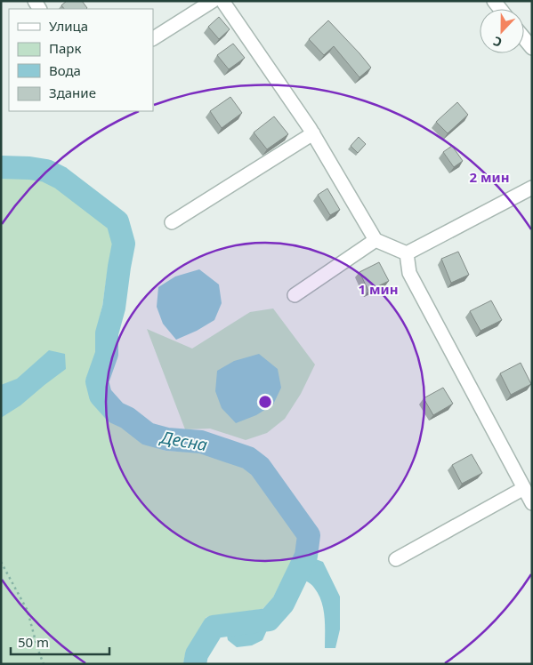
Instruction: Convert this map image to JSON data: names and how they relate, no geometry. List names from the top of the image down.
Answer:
{
  "water": ["Десна"],
  "legend": [
    "Улица",
    "Парк",
    "Вода",
    "Здание"
  ],
  "scale_bar": "50 m",
  "north": "bottom",
  "rings": ["2 мин", "1 мин"]
}
